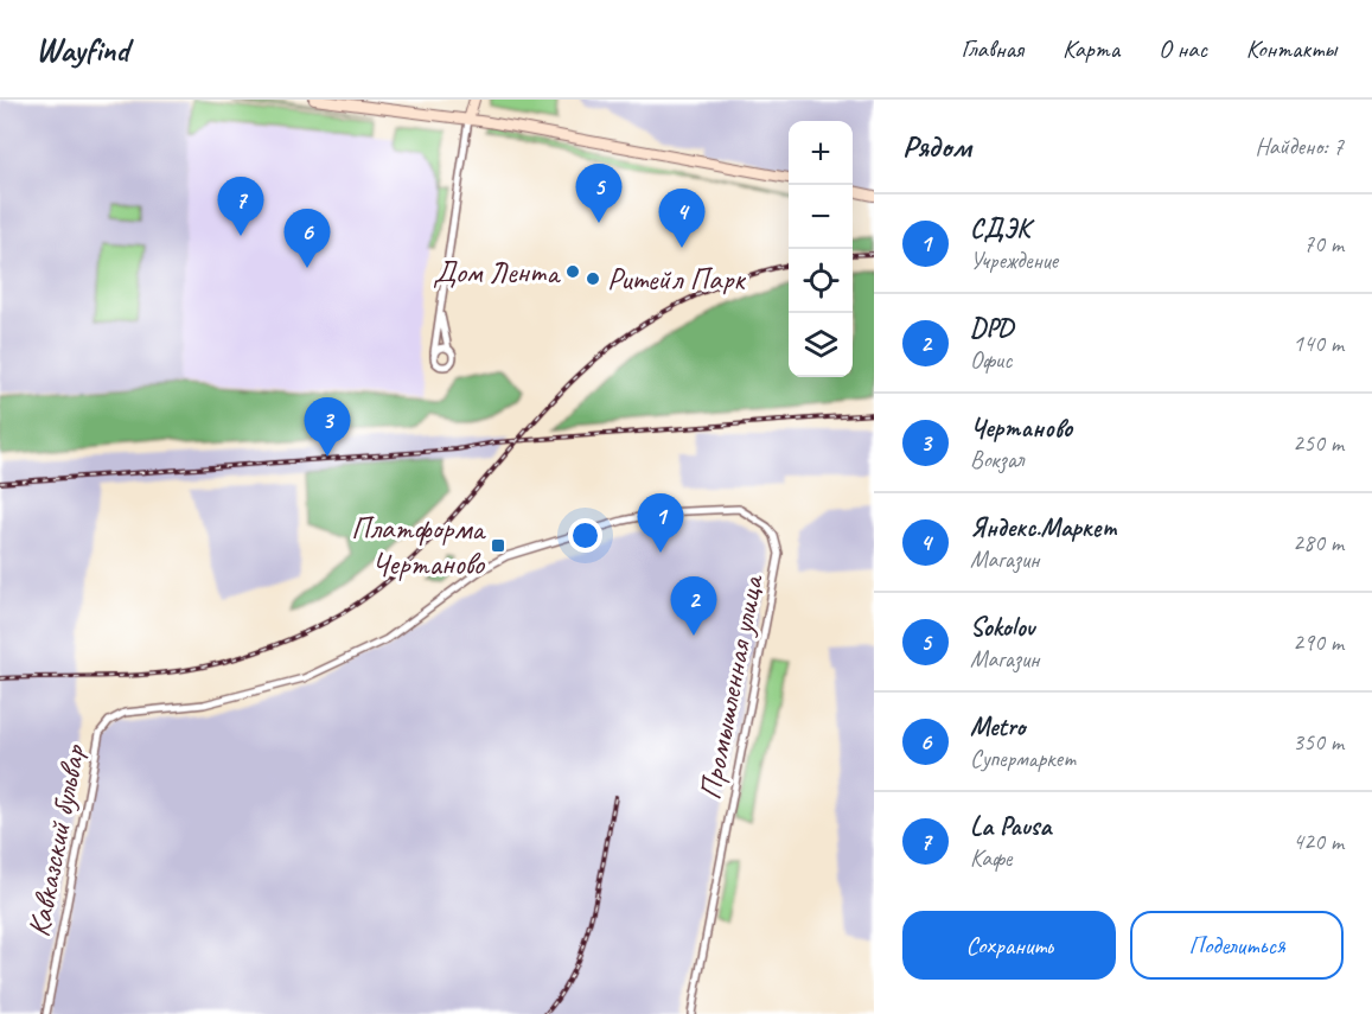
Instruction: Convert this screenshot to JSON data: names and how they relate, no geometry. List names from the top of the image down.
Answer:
{
  "streets": {
    "street": ["Промышленная улица", "Кавказский бульвар"]
  },
  "crossings": [
    ["Промышленная улица", "Кавказский бульвар"]
  ],
  "places": {
    "other": ["Дом Лента", "Ритейл Парк"],
    "transit": ["Платформа Чертаново"]
  },
  "page": {
    "header": "Wayfind",
    "nav": [
      "Главная",
      "Карта",
      "О нас",
      "Контакты"
    ],
    "heading": ["Рядом", "Найдено: 7"],
    "map_buttons": ["+", "−"],
    "pins": [
      "5",
      "7",
      "4",
      "6",
      "3",
      "1",
      "2"
    ],
    "list": [
      {
        "mark": "1",
        "name": "СДЭК",
        "note": "Учреждение",
        "value": "70 m"
      },
      {
        "mark": "2",
        "name": "DPD",
        "note": "Офис",
        "value": "140 m"
      },
      {
        "mark": "3",
        "name": "Чертаново",
        "note": "Вокзал",
        "value": "250 m"
      },
      {
        "mark": "4",
        "name": "Яндекс.Маркет",
        "note": "Магазин",
        "value": "280 m"
      },
      {
        "mark": "5",
        "name": "Sokolov",
        "note": "Магазин",
        "value": "290 m"
      },
      {
        "mark": "6",
        "name": "Metro",
        "note": "Супермаркет",
        "value": "350 m"
      },
      {
        "mark": "7",
        "name": "La Pausa",
        "note": "Кафе",
        "value": "420 m"
      }
    ],
    "buttons": ["Сохранить", "Поделиться"]
  }
}
